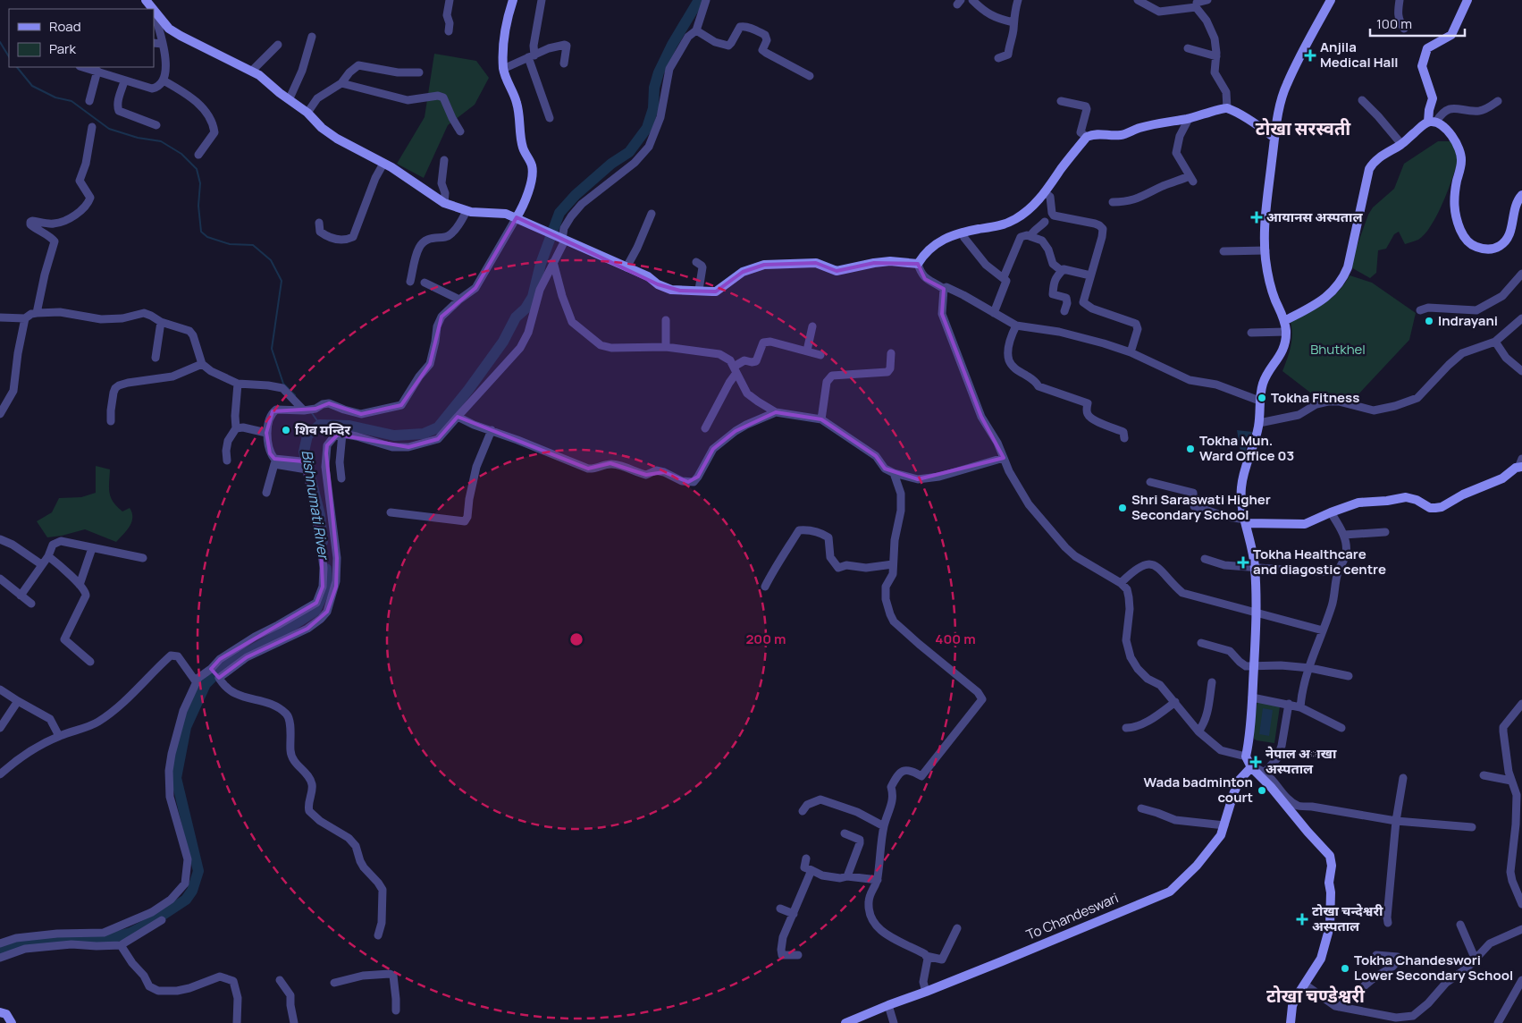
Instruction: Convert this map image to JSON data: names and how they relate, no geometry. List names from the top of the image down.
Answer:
{
  "streets": {
    "street": ["To Chandeswari"]
  },
  "districts": ["टोखा सरस्वती", "टोखा चण्डेश्वरी"],
  "water": ["Bishnumati River"],
  "parks": ["Bhutkhel"],
  "places": {
    "health": [
      "Anjila Medical Hall",
      "आयानस अस्पताल",
      "Tokha Healthcare and diagostic centre",
      "नेपाल अाखा अस्पताल",
      "टोखा चन्देश्वरी अस्पताल"
    ],
    "other": [
      "Indrayani",
      "Tokha Fitness",
      "शिव मन्दिर",
      "Tokha Mun. Ward Office 03",
      "Shri Saraswati Higher Secondary School",
      "Wada badminton court",
      "Tokha Chandeswori Lower Secondary School"
    ]
  },
  "legend": ["Road", "Park"],
  "scale_bar": "100 m",
  "rings": ["200 m", "400 m"]
}
